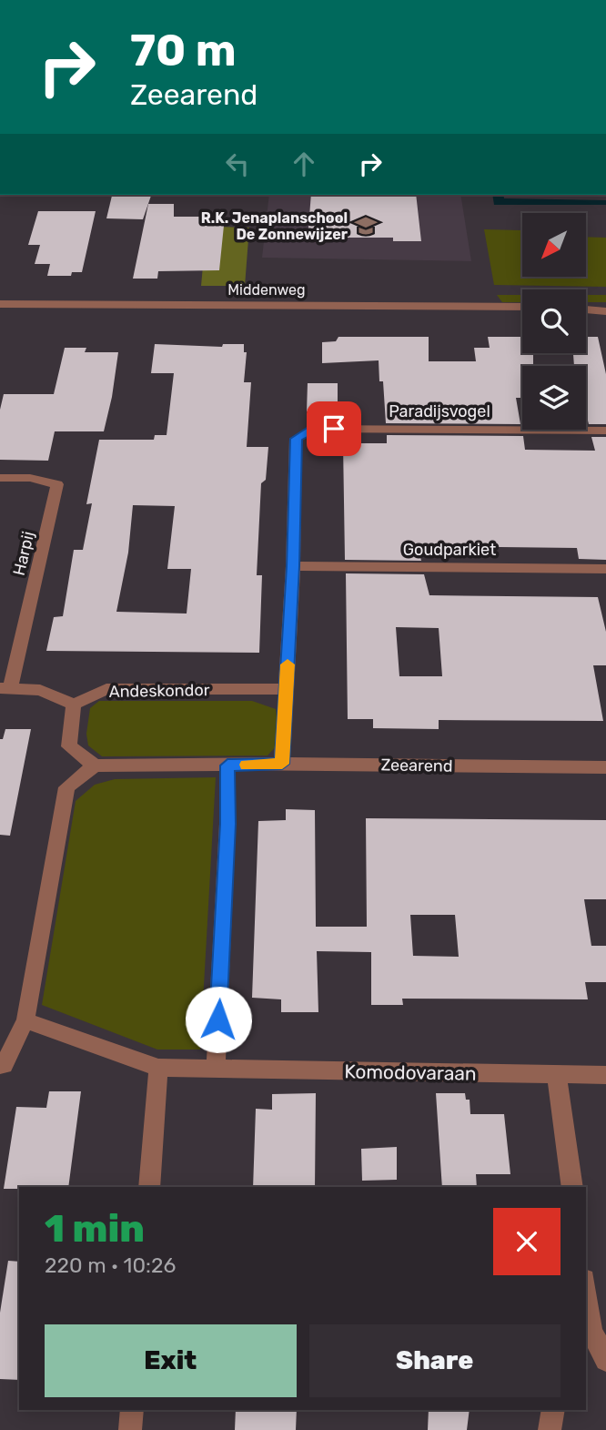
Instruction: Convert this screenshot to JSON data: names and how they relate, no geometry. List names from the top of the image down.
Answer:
{
  "streets": {
    "street": [
      "Middenweg",
      "Paradijsvogel",
      "Goudparkiet",
      "Harpij",
      "Andeskondor",
      "Zeearend",
      "Komodovaraan"
    ]
  },
  "crossings": [
    ["Paradijsvogel", "Goudparkiet"],
    ["Paradijsvogel", "Andeskondor"],
    ["Paradijsvogel", "Zeearend"]
  ],
  "places": {
    "school or university": ["R.K. Jenaplanschool De Zonnewijzer"]
  },
  "north": "bottom left",
  "page": {
    "turn": ["70 m", "Zeearend"],
    "heading": ["1 min", "220 m · 10:26"],
    "buttons": ["Exit", "Share"]
  }
}
